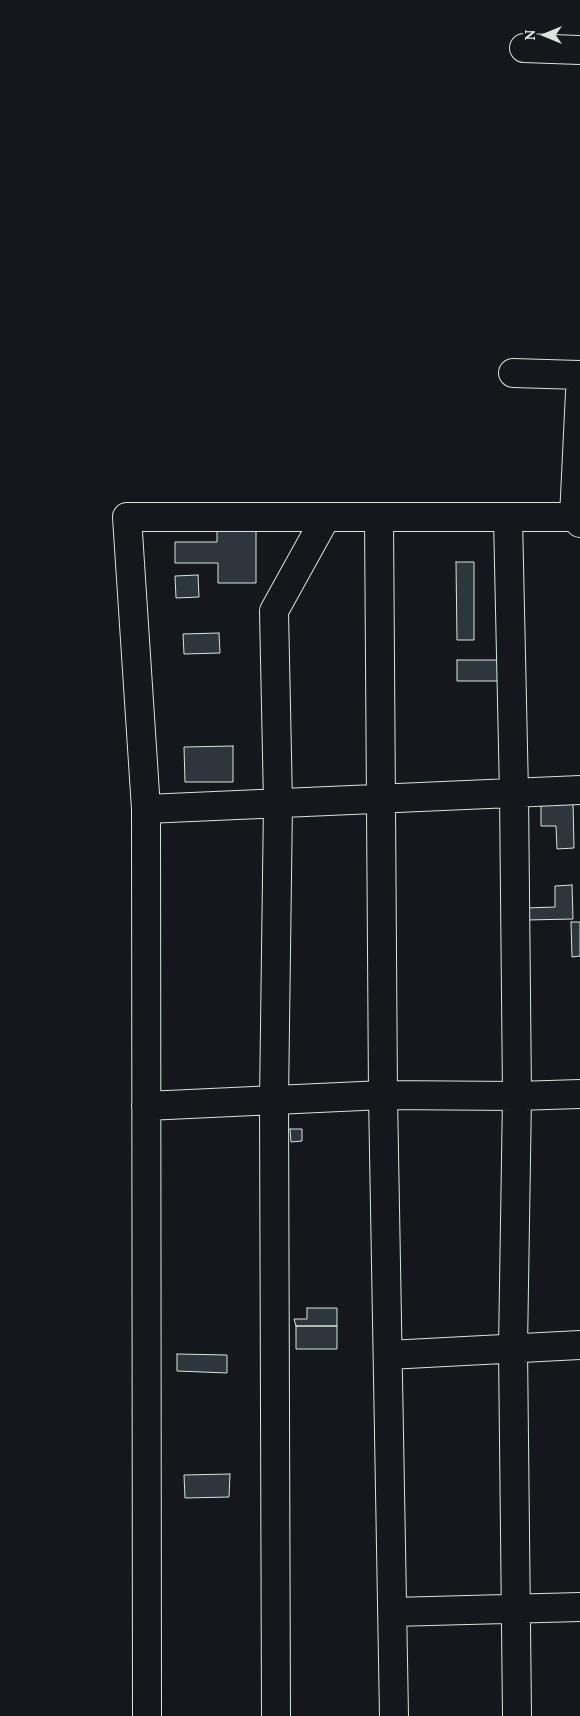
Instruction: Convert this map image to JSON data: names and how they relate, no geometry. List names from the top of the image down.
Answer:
{
  "north": "left"
}
